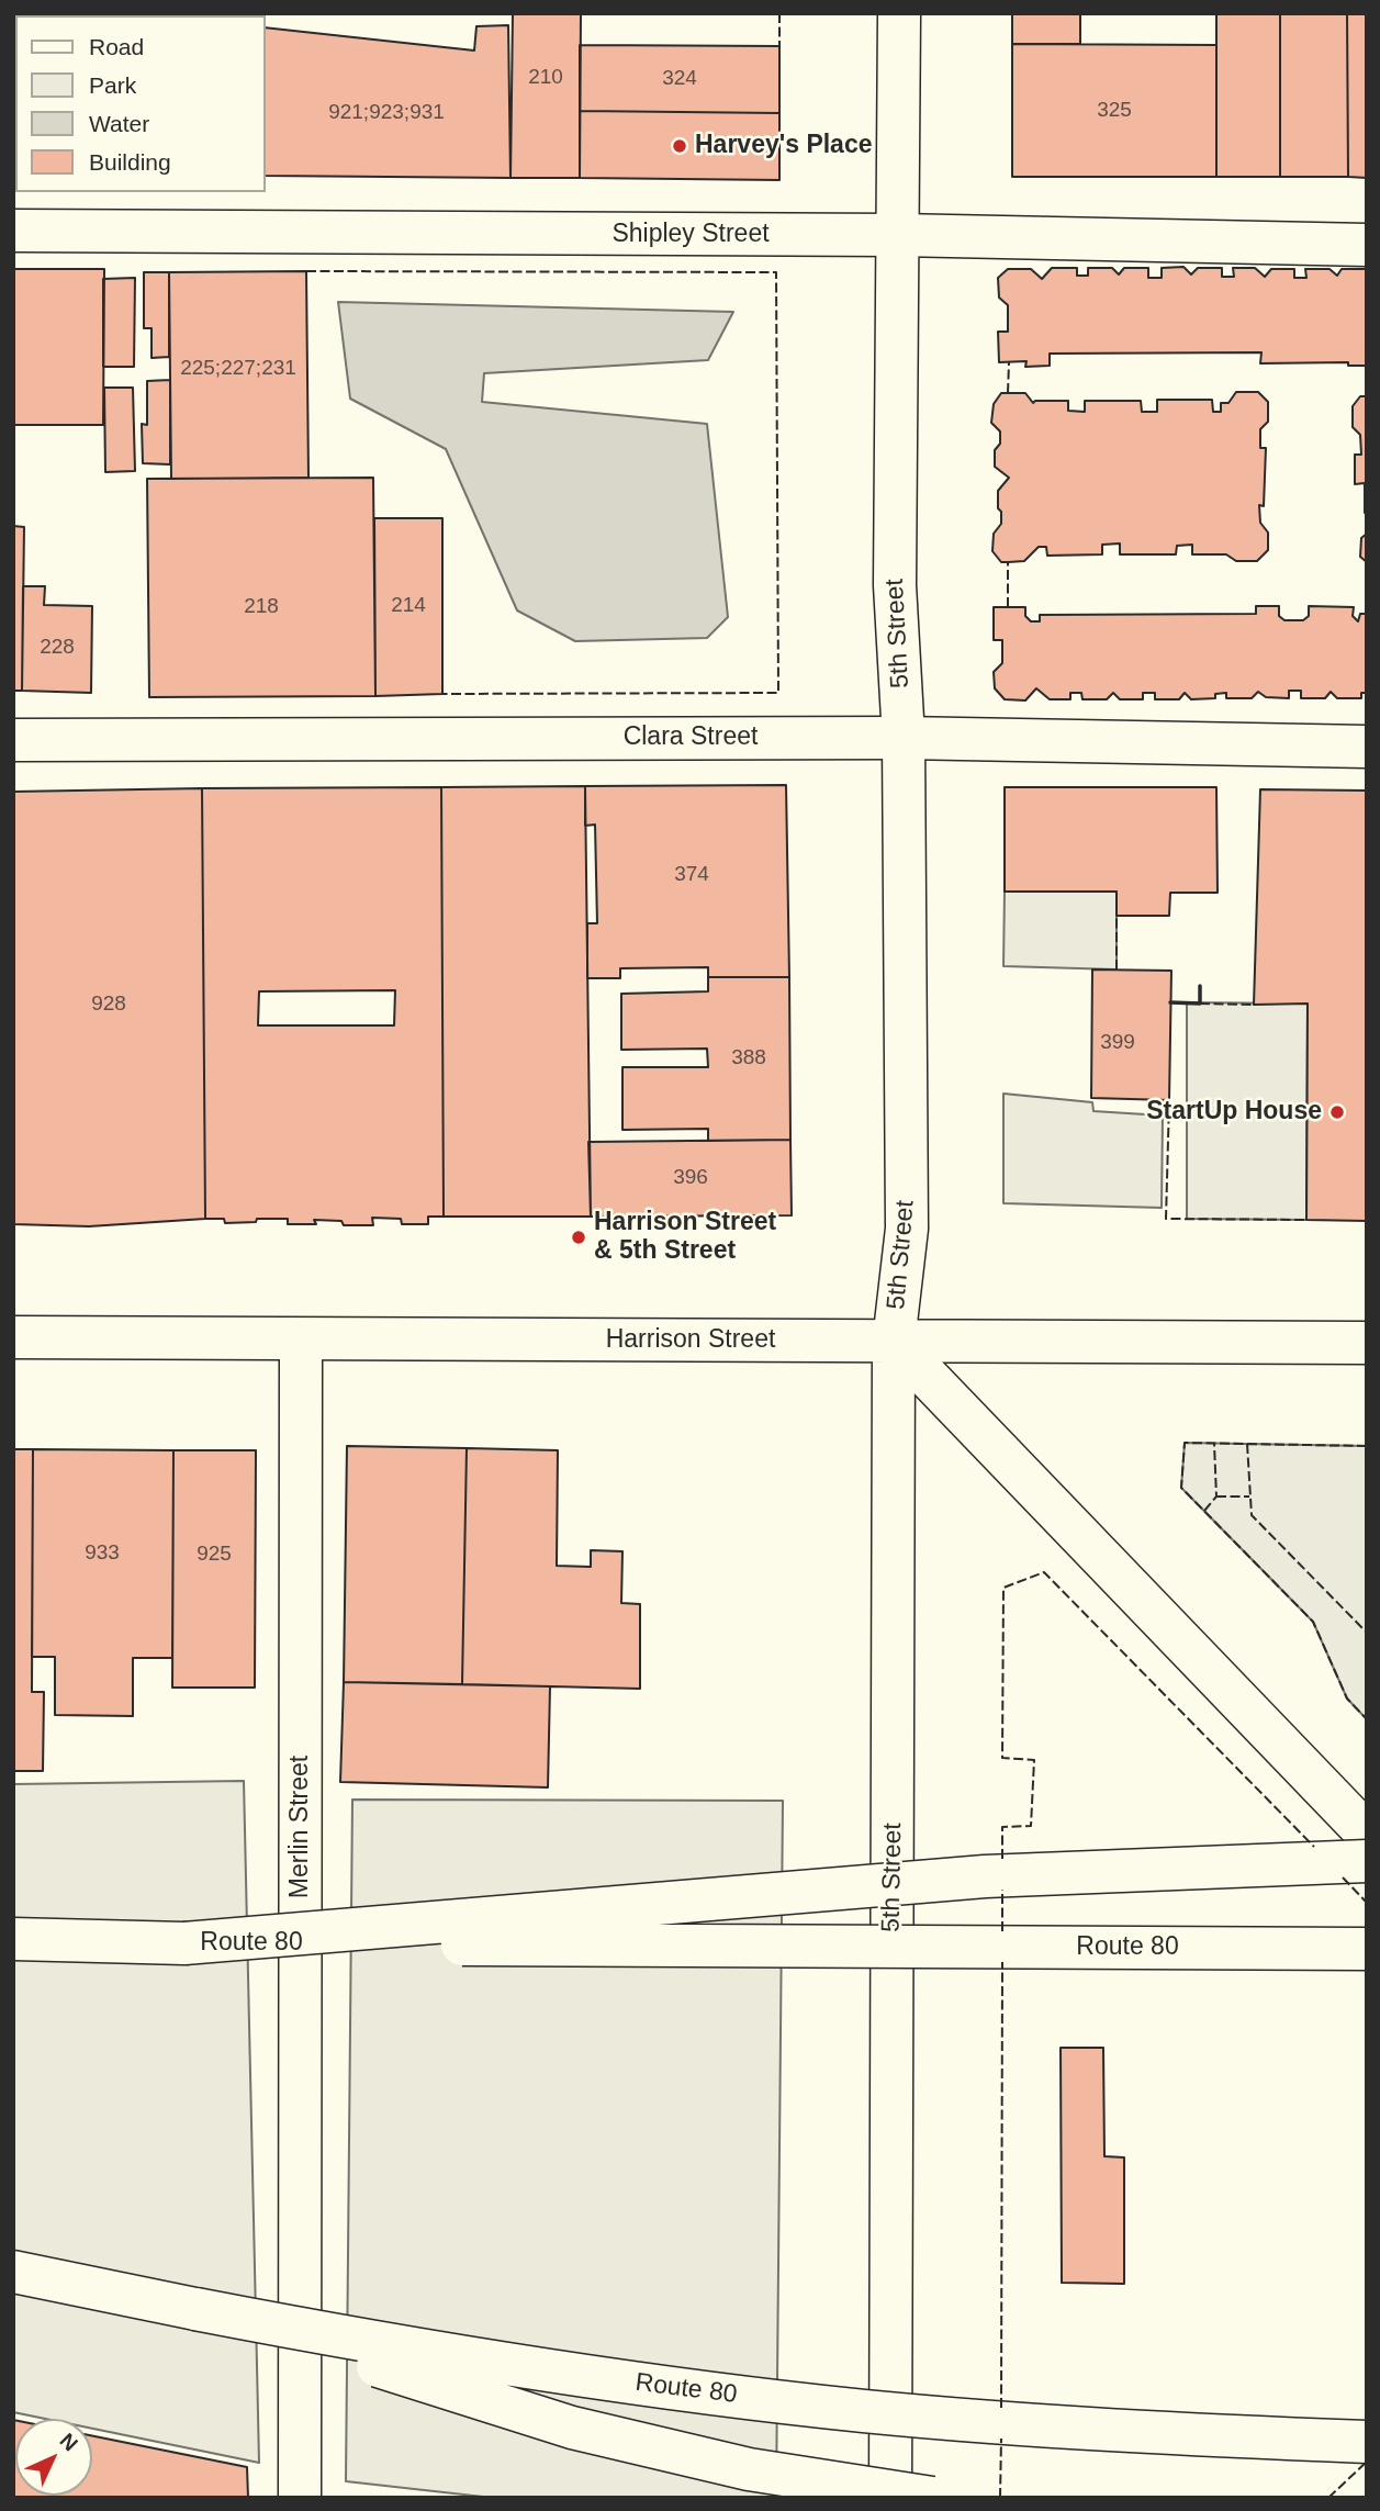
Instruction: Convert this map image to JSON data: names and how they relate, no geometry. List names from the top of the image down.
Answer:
{
  "streets": {
    "main road": [
      "Shipley Street",
      "5th Street",
      "Clara Street",
      "Harrison Street",
      "Merlin Street",
      "Route 80"
    ]
  },
  "crossings": [
    ["Shipley Street", "5th Street"],
    ["5th Street", "Clara Street"],
    ["5th Street", "Harrison Street"],
    ["Harrison Street", "Merlin Street"]
  ],
  "places": ["Harvey's Place", "StartUp House", "Harrison Street & 5th Street"],
  "house_numbers": [
    "210",
    "324",
    "325",
    "921;923;931",
    "225;227;231",
    "214",
    "218",
    "228",
    "374",
    "928",
    "399",
    "388",
    "396",
    "933",
    "925"
  ],
  "legend": [
    "Road",
    "Park",
    "Water",
    "Building"
  ],
  "north": "top right"
}
